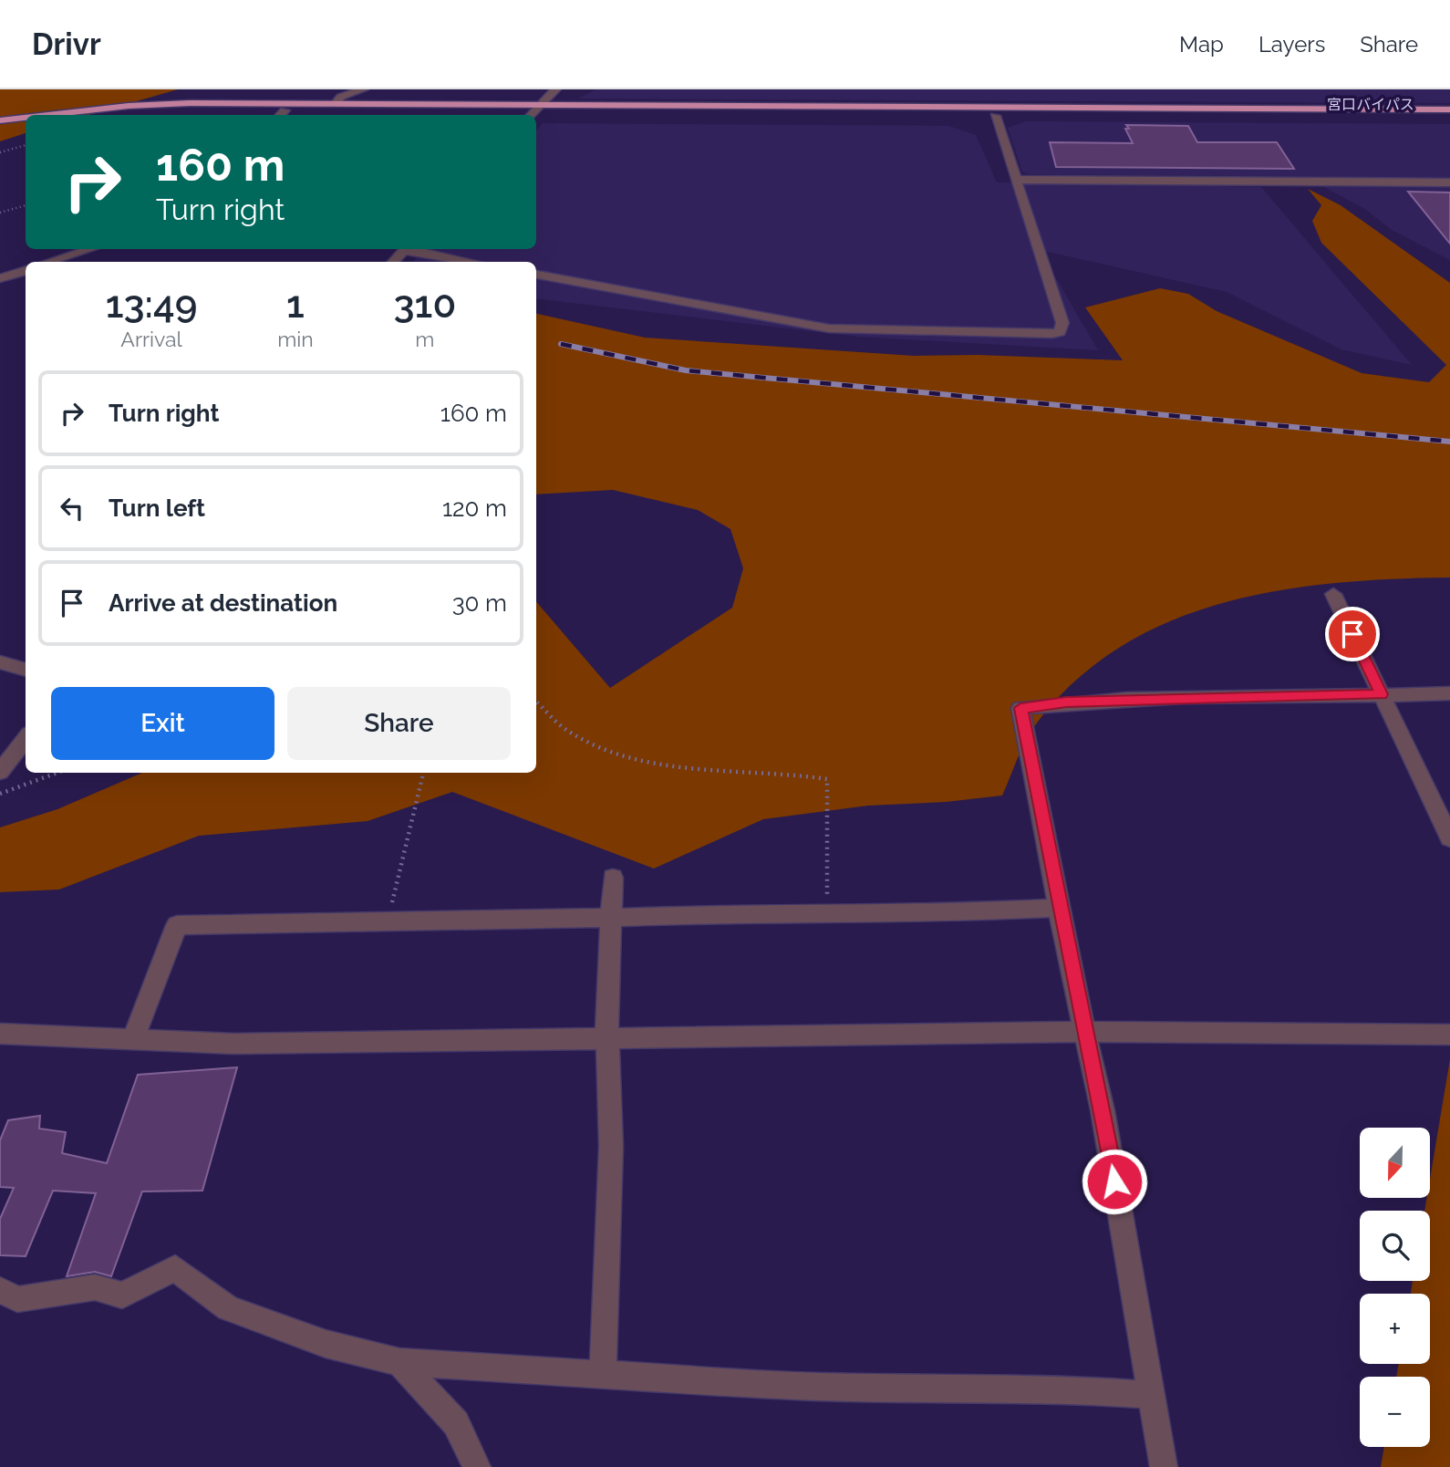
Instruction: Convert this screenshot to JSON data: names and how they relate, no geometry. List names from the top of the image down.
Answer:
{
  "streets": {
    "highway": ["宮口バイパス"]
  },
  "north": "bottom",
  "page": {
    "header": "Drivr",
    "nav": ["Map", "Layers", "Share"],
    "turn": ["160 m", "Turn right"],
    "eta": [
      "13:49",
      "Arrival",
      "1",
      "min",
      "310",
      "m"
    ],
    "list": [
      {
        "name": "Turn right",
        "value": "160 m"
      },
      {
        "name": "Turn left",
        "value": "120 m"
      },
      {
        "name": "Arrive at destination",
        "value": "30 m"
      }
    ],
    "buttons": ["Exit", "Share"],
    "map_buttons": ["+", "−"]
  }
}
